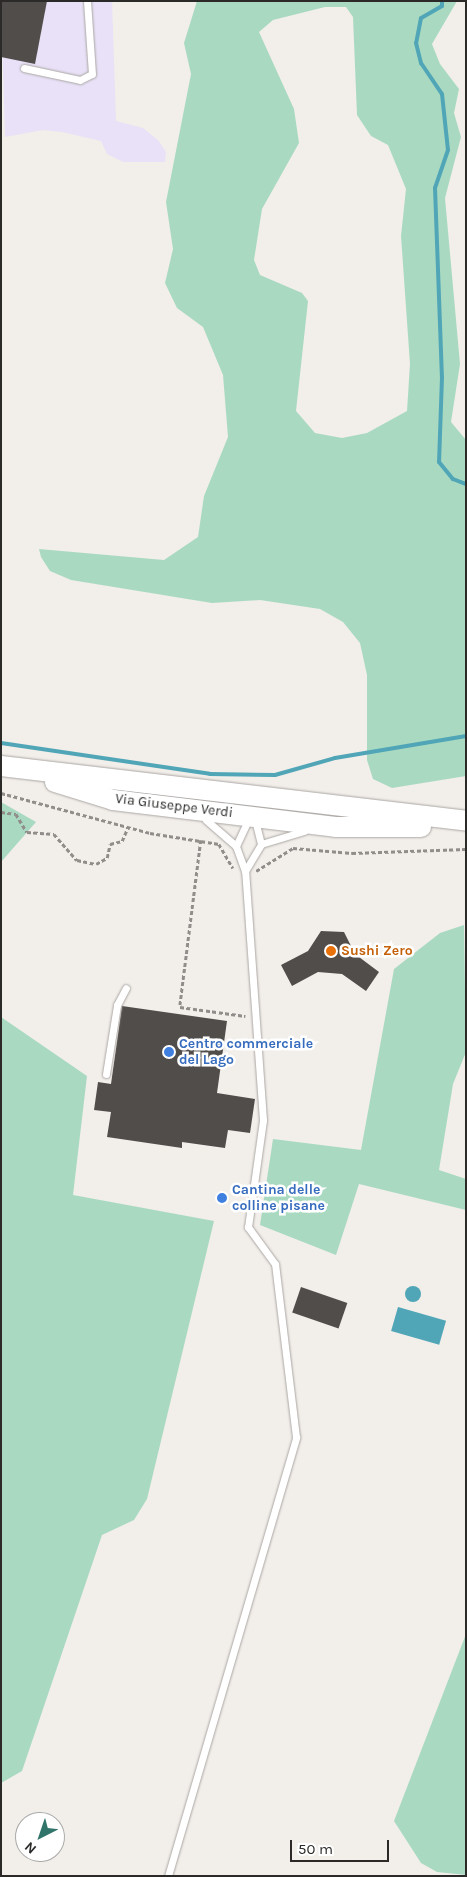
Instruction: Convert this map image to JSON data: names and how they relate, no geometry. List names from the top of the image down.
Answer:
{
  "streets": {
    "main road": ["Via Giuseppe Verdi"]
  },
  "places": ["Sushi Zero", "Centro commerciale del Lago", "Cantina delle colline pisane"],
  "scale_bar": "50 m",
  "north": "bottom left"
}
